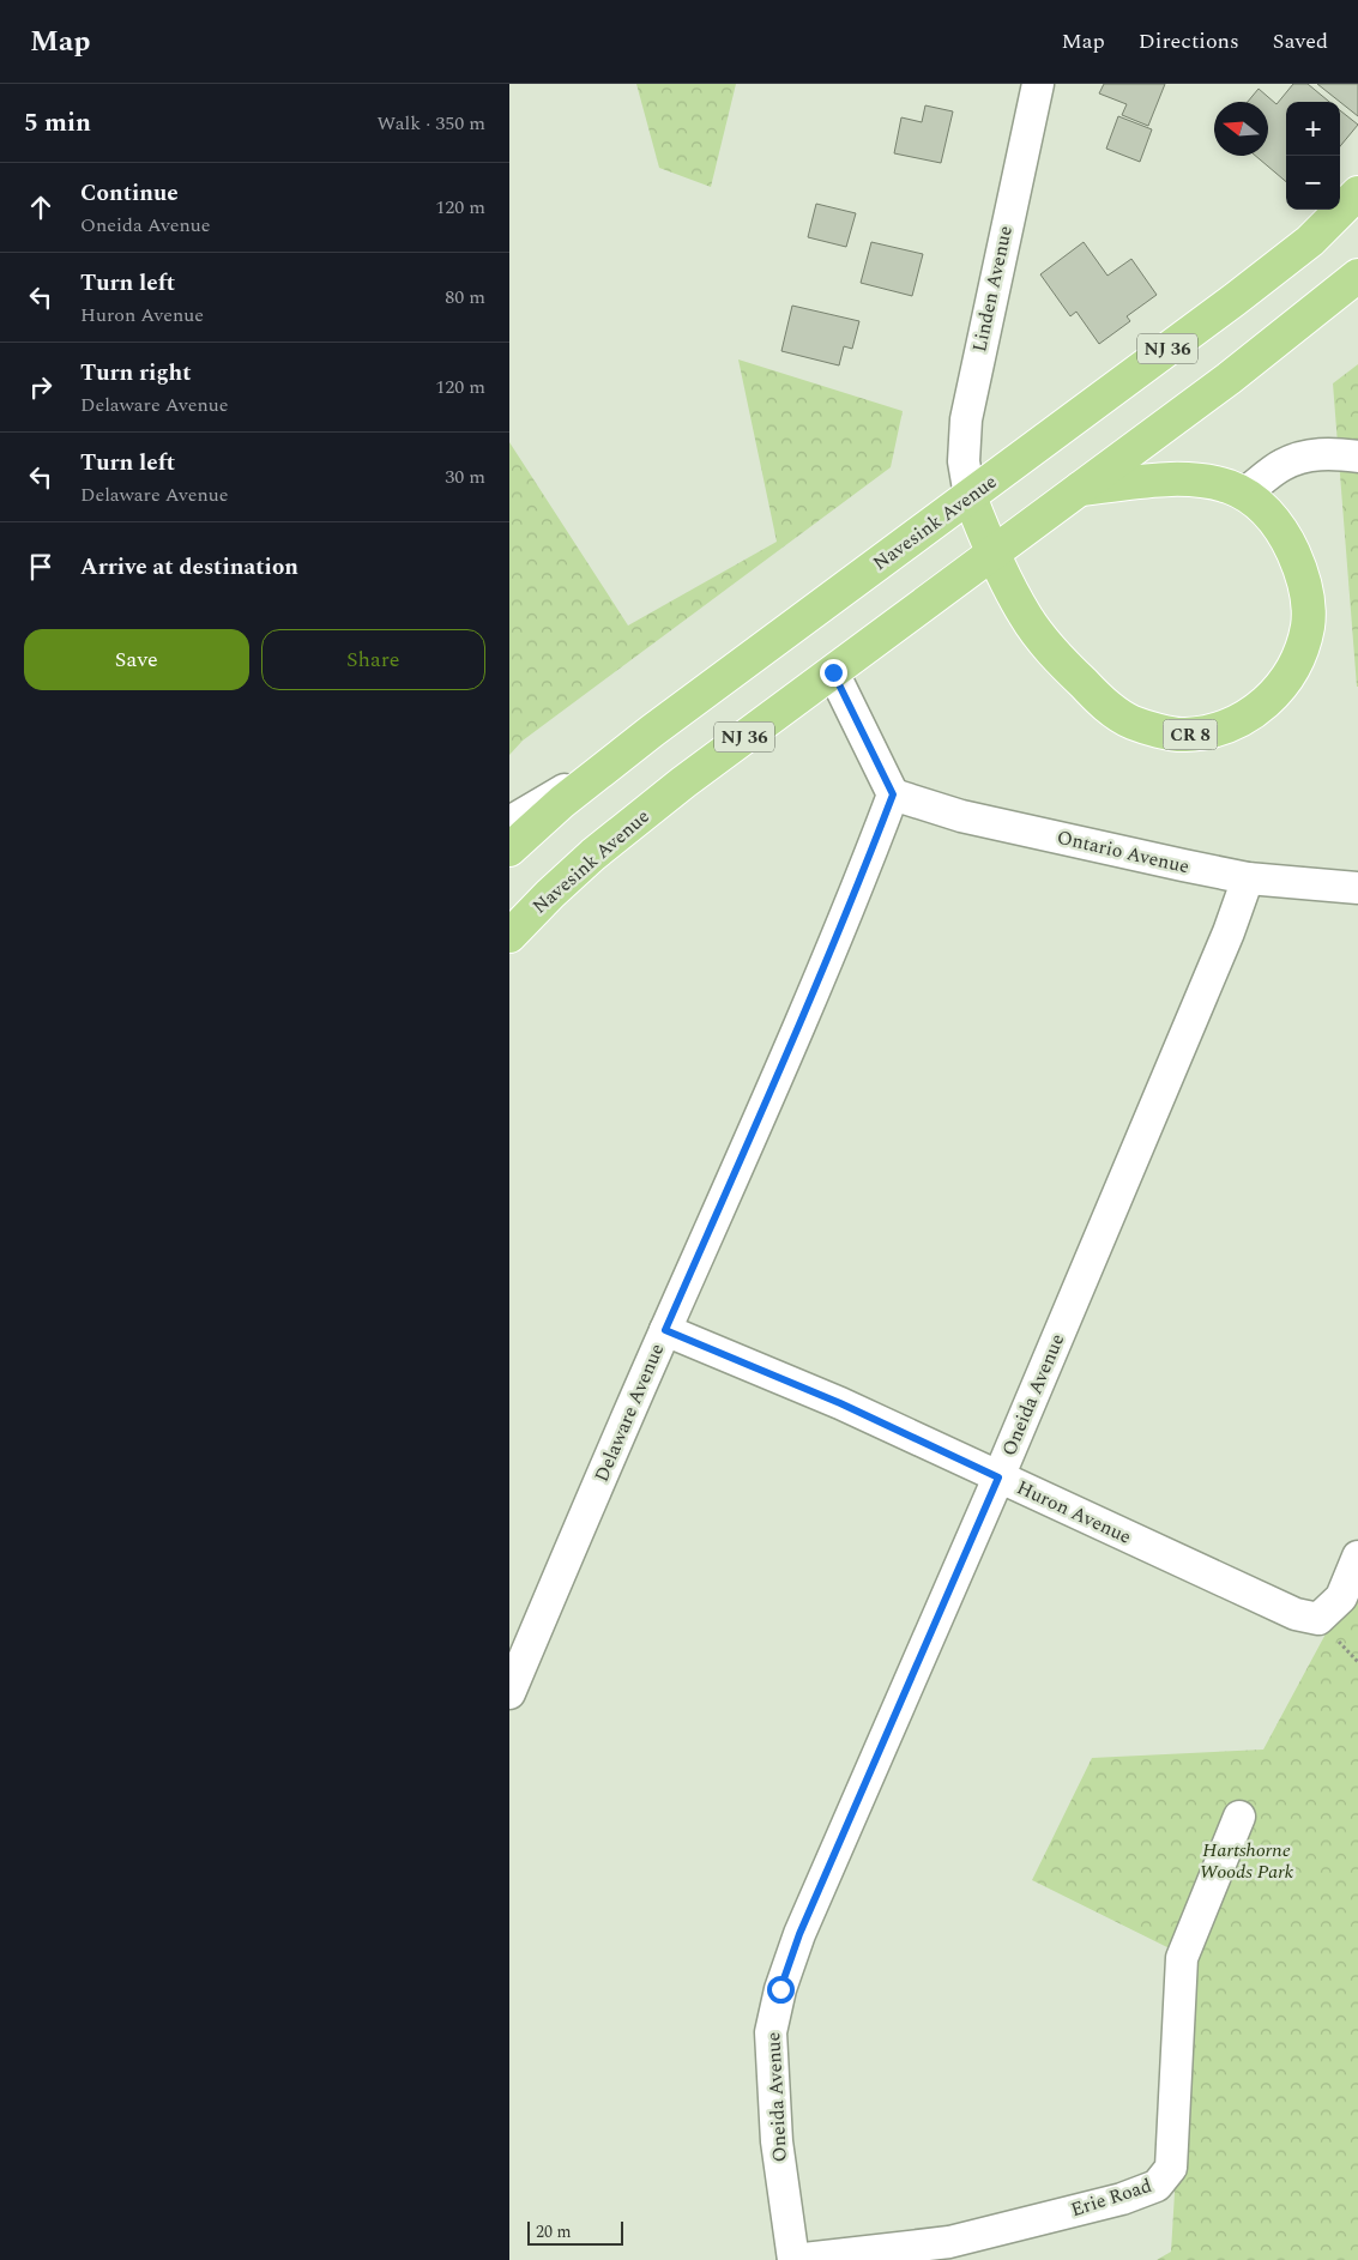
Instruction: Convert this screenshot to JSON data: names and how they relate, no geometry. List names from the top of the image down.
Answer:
{
  "streets": {
    "highway": ["NJ 36", "Navesink Avenue", "CR 8"],
    "street": [
      "Linden Avenue",
      "Ontario Avenue",
      "Oneida Avenue",
      "Delaware Avenue",
      "Huron Avenue",
      "Erie Road"
    ]
  },
  "crossings": [
    ["Linden Avenue", "Navesink Avenue"],
    ["NJ 36", "Navesink Avenue"],
    ["NJ 36", "CR 8"],
    ["Navesink Avenue", "CR 8"],
    ["Ontario Avenue", "Oneida Avenue"],
    ["Ontario Avenue", "Delaware Avenue"],
    ["Oneida Avenue", "Huron Avenue"],
    ["Oneida Avenue", "Erie Road"],
    ["Delaware Avenue", "Huron Avenue"]
  ],
  "parks": ["Hartshorne Woods Park"],
  "scale_bar": "20 m",
  "north": "left",
  "page": {
    "header": "Map",
    "nav": ["Map", "Directions", "Saved"],
    "heading": ["5 min", "Walk · 350 m"],
    "map_buttons": ["+", "−"],
    "list": [
      ["Continue", "Oneida Avenue", "120 m"],
      ["Turn left", "Huron Avenue", "80 m"],
      ["Turn right", "Delaware Avenue", "120 m"],
      ["Turn left", "Delaware Avenue", "30 m"],
      "Arrive at destination"
    ],
    "buttons": ["Save", "Share"],
    "scale": "20 m"
  }
}
